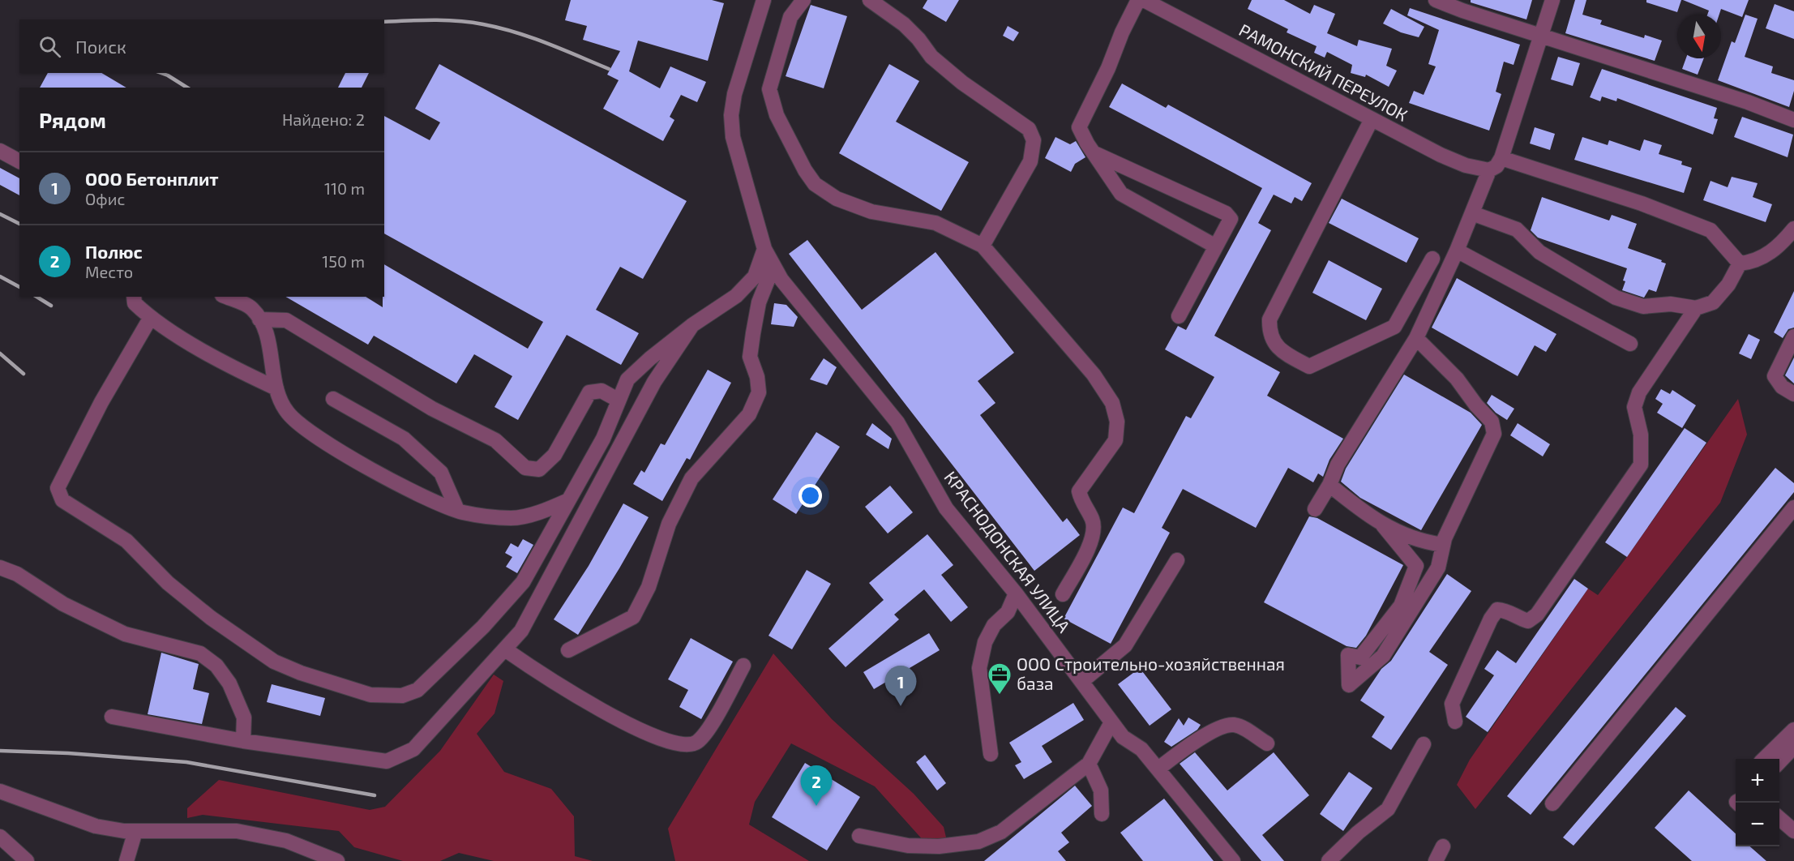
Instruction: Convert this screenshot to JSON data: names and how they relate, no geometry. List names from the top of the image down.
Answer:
{
  "streets": {
    "street": ["РАМОНСКИЙ ПЕРЕУЛОК", "КРАСНОДОНСКАЯ УЛИЦА"]
  },
  "places": {
    "office": ["ООО Строительно-хозяйственная база"]
  },
  "north": "bottom",
  "page": {
    "search": "Поиск",
    "heading": ["Рядом", "Найдено: 2"],
    "list": [
      {
        "mark": "1",
        "name": "ООО Бетонплит",
        "note": "Офис",
        "value": "110 m"
      },
      {
        "mark": "2",
        "name": "Полюс",
        "note": "Место",
        "value": "150 m"
      }
    ],
    "pins": ["1", "2"],
    "map_buttons": ["+", "−"]
  }
}
